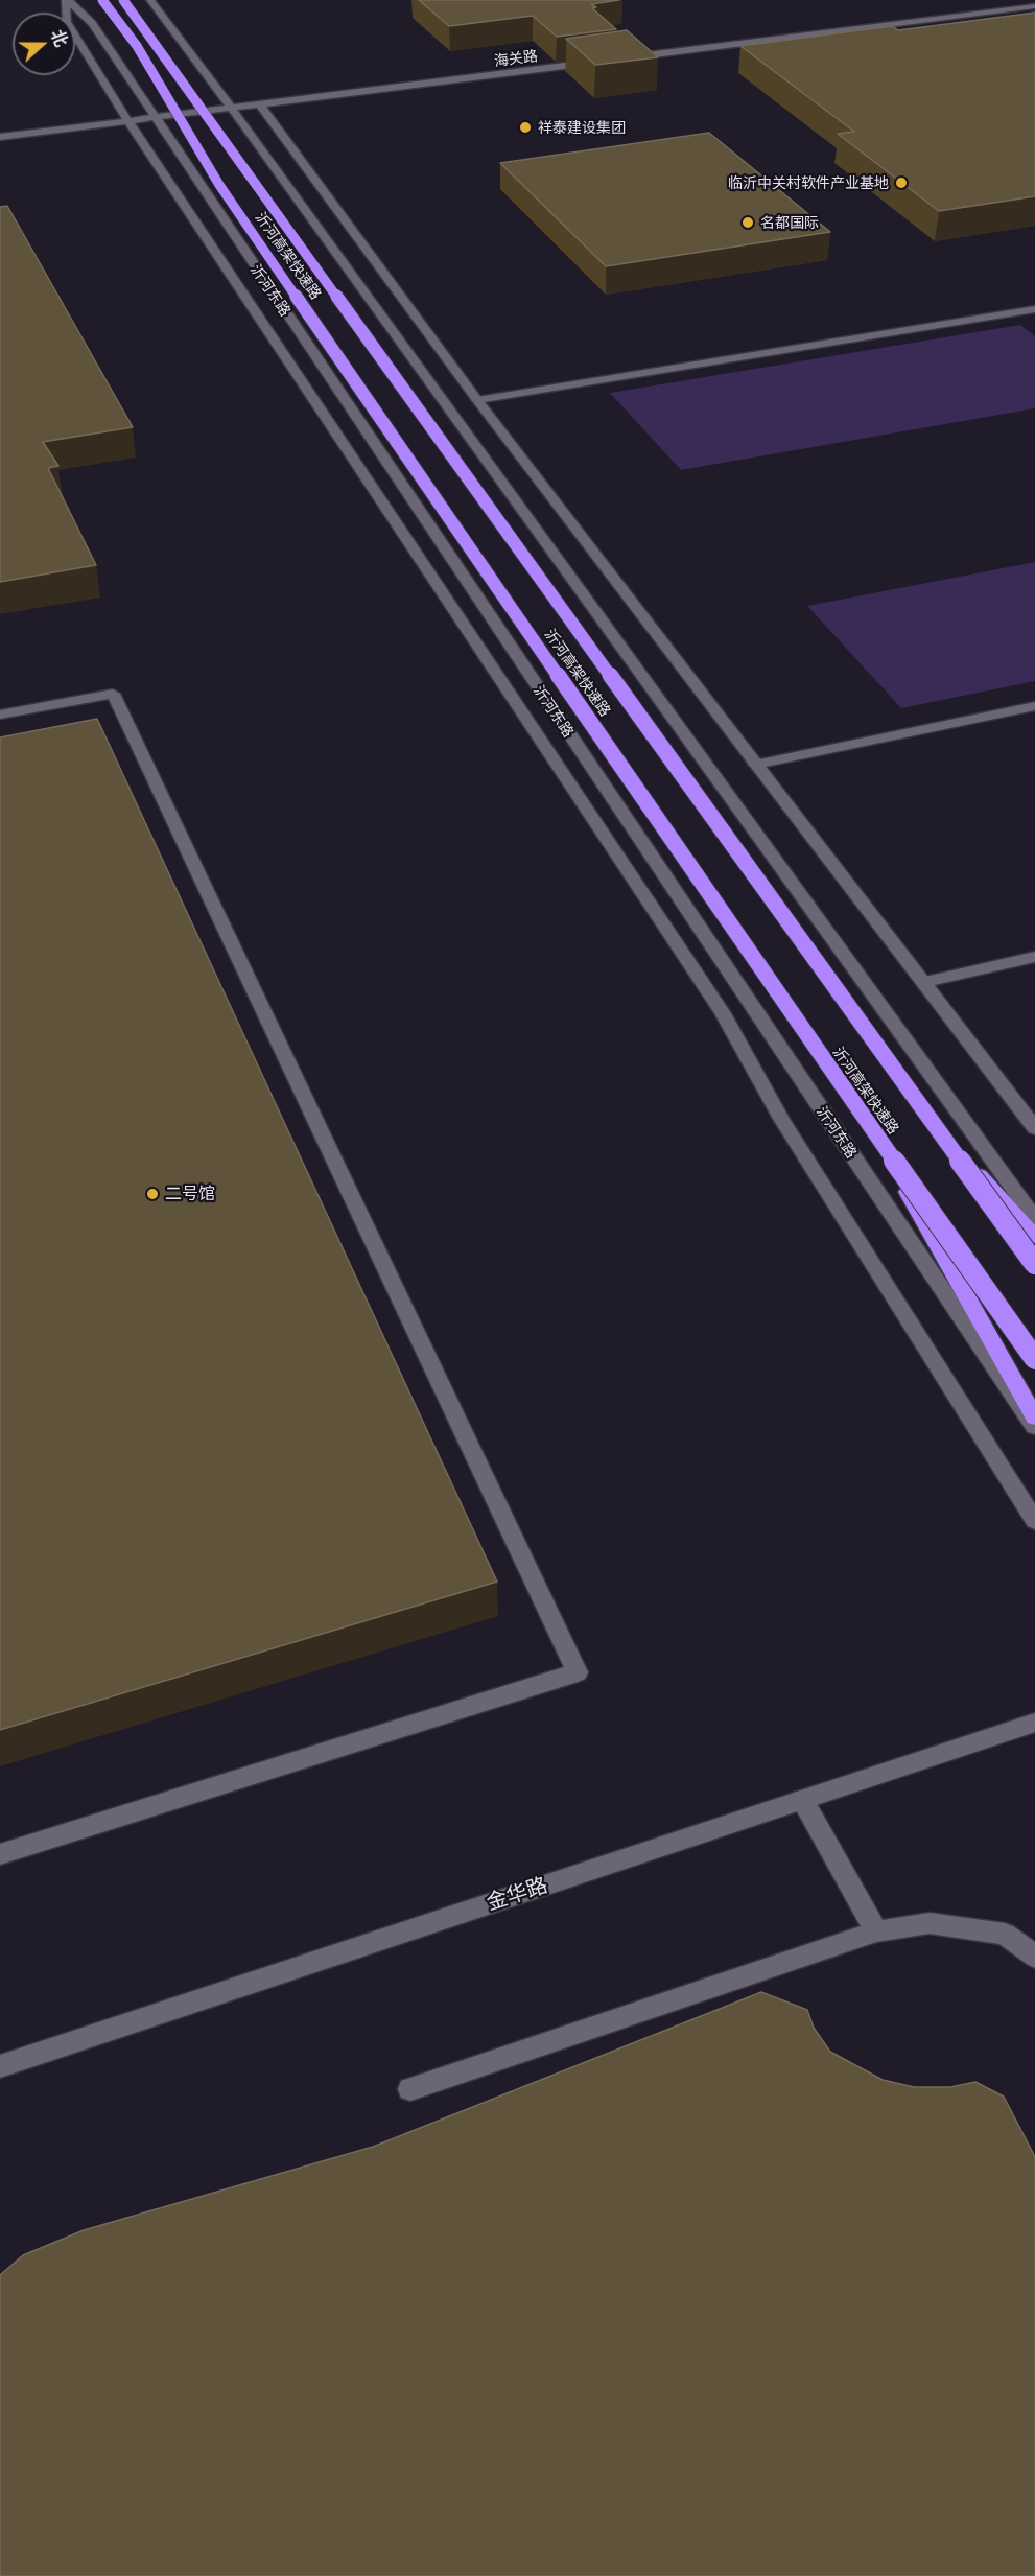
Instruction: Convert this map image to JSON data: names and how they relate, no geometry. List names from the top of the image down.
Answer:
{
  "streets": {
    "highway": ["沂河高架快速路"],
    "main road": ["海关路", "沂河东路", "金华路"]
  },
  "crossings": [
    ["海关路", "沂河东路"]
  ],
  "places": [
    "祥泰建设集团",
    "临沂中关村软件产业基地",
    "名都国际",
    "二号馆"
  ],
  "north": "right"
}
